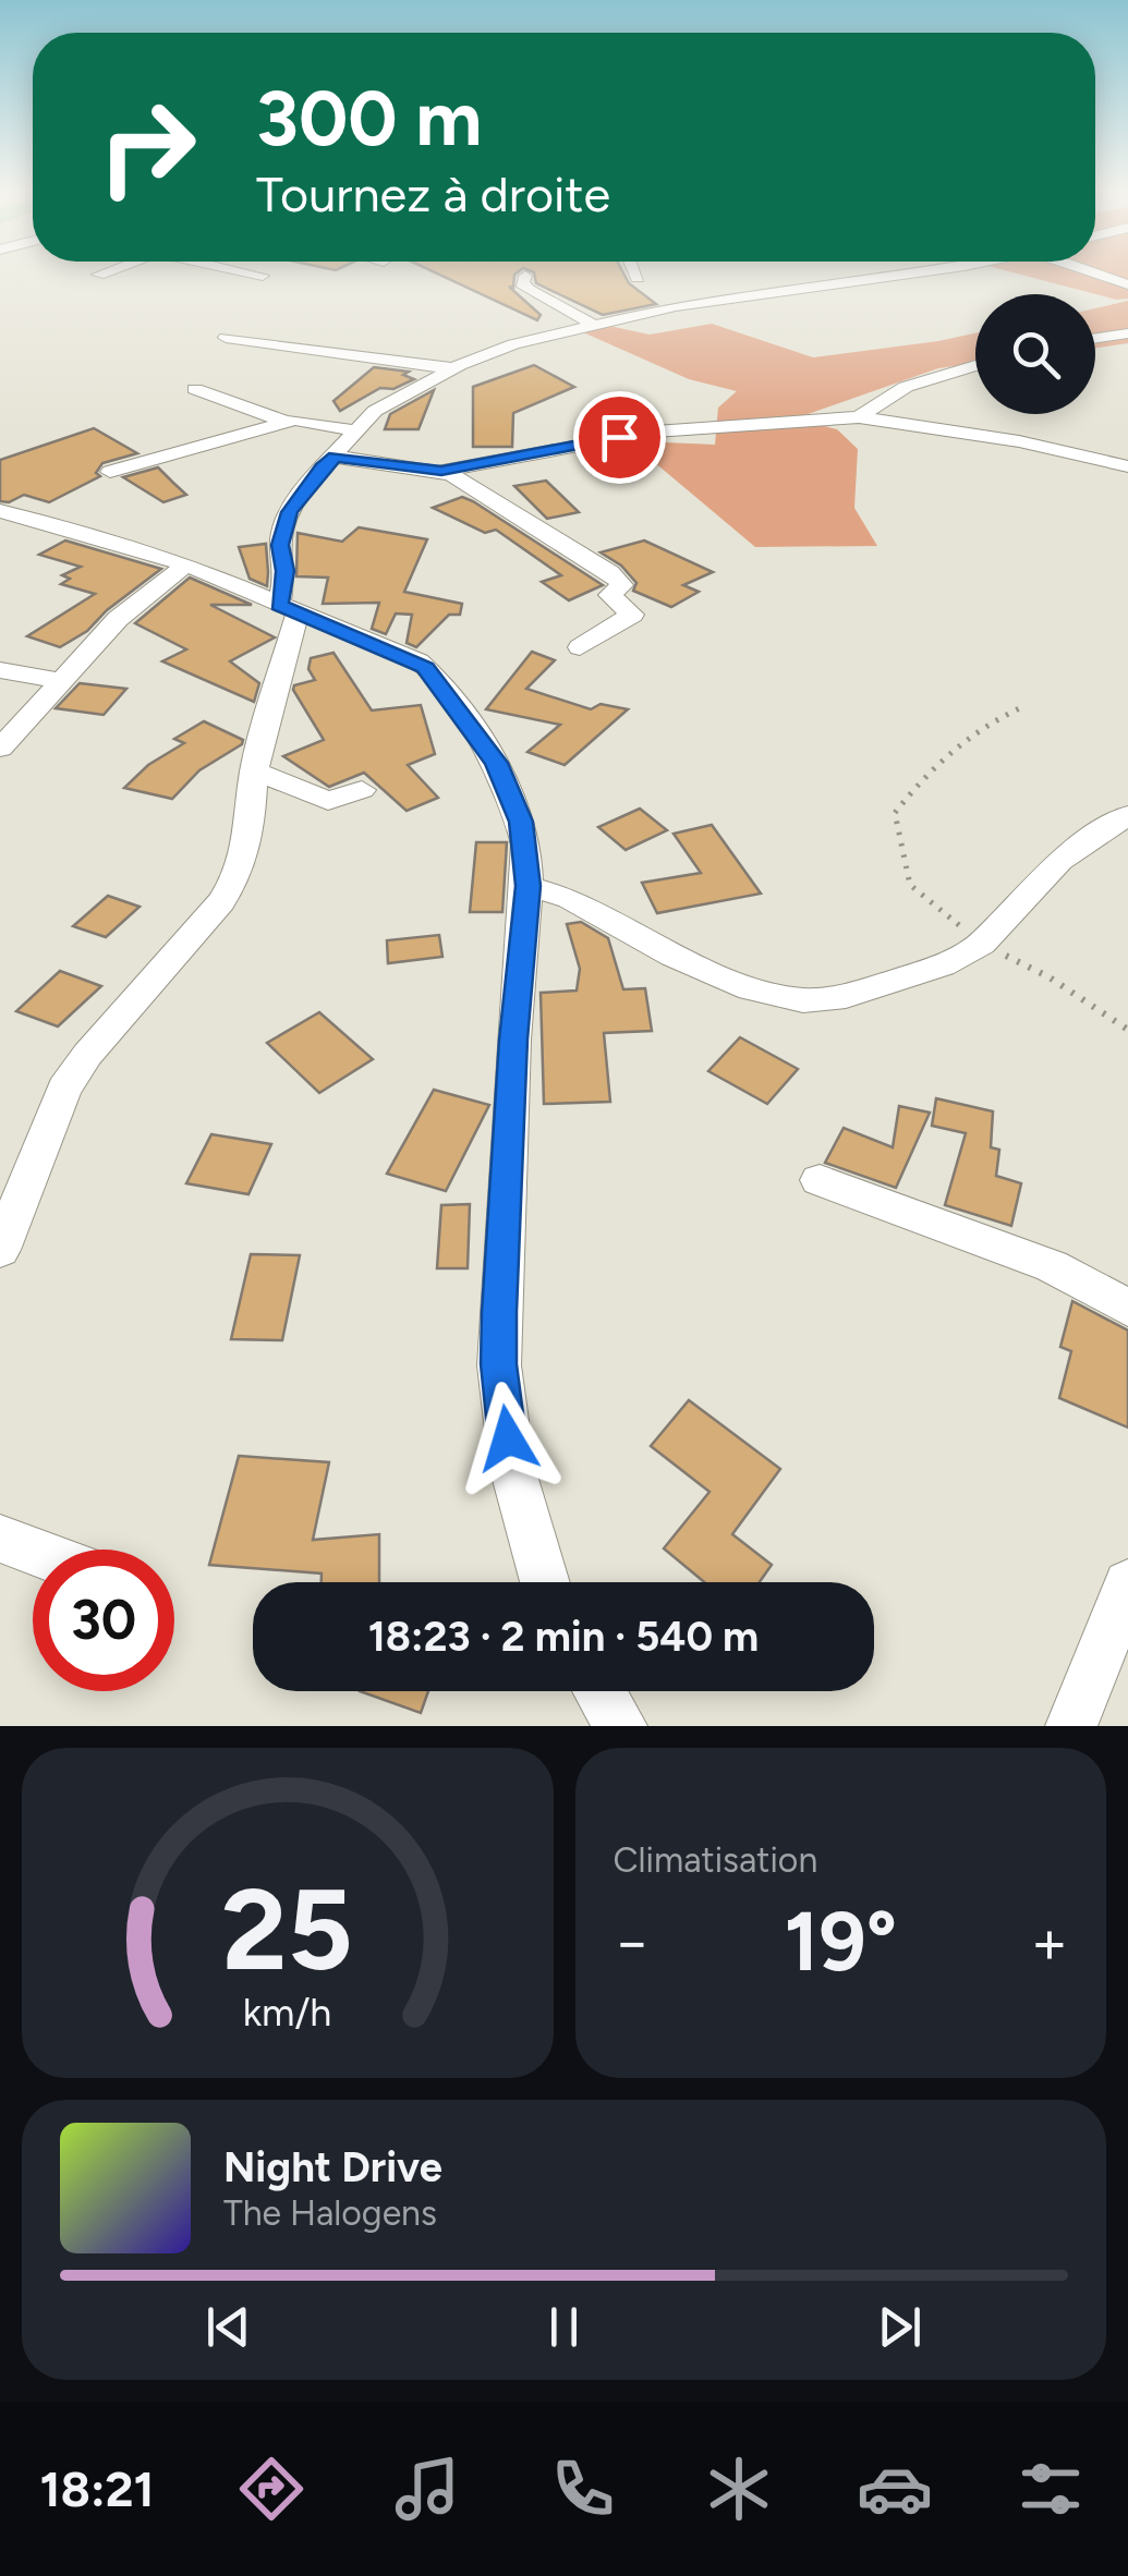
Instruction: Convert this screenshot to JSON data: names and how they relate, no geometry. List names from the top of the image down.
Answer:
{
  "page": {
    "turn": ["300 m", "Tournez à droite"],
    "limit": "30",
    "trip": "18:23 · 2 min · 540 m",
    "tile": "Climatisation",
    "heat": ["−", "19°", "+"],
    "song": ["Night Drive", "The Halogens"],
    "tabs": "18:21",
    "gauge": ["25", "km/h"]
  }
}
